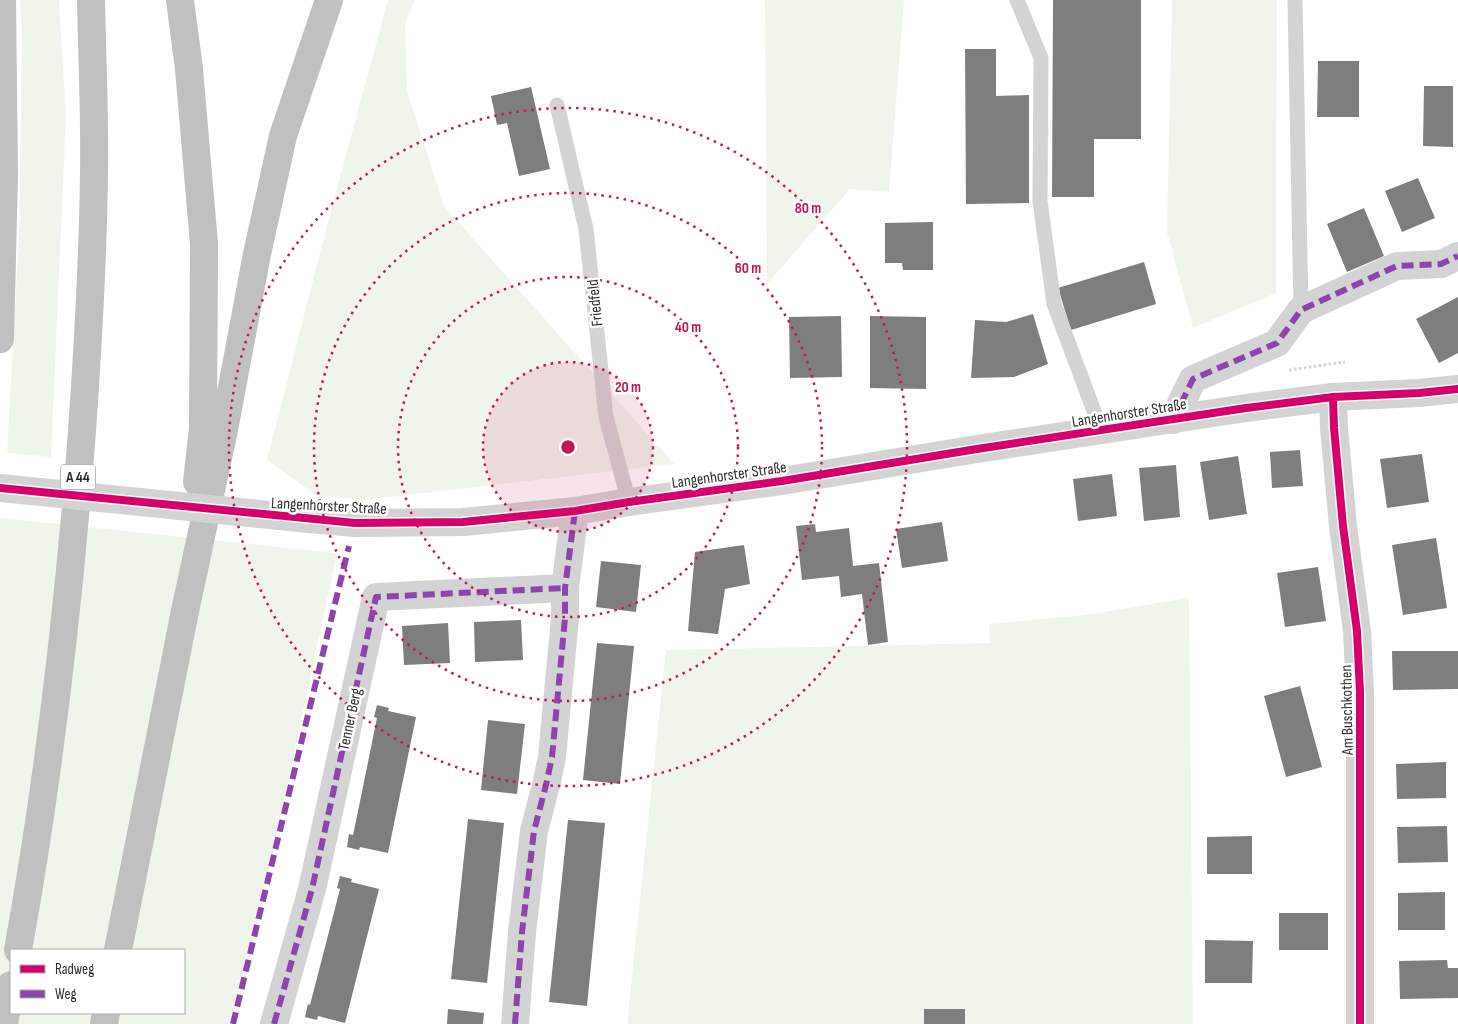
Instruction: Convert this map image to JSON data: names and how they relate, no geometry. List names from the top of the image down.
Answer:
{
  "streets": {
    "highway": ["A 44"],
    "street": ["Langenhorster Straße", "Am Buschkothen", "Tenner Berg"],
    "lane": ["Friedfeld"]
  },
  "crossings": [
    ["Friedfeld", "Langenhorster Straße"],
    ["Langenhorster Straße", "Am Buschkothen"]
  ],
  "legend": ["Radweg", "Weg"],
  "rings": [
    "80 m",
    "60 m",
    "40 m",
    "20 m"
  ]
}
